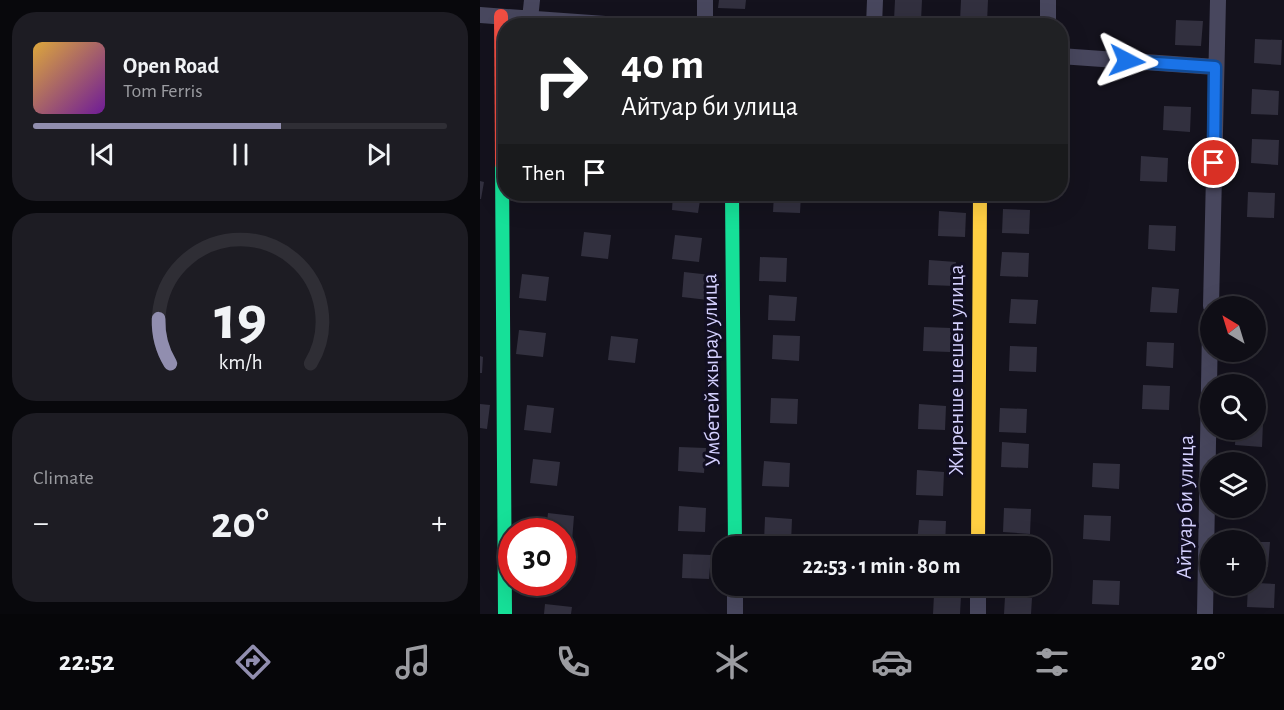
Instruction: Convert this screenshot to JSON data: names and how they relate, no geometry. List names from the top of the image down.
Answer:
{
  "streets": {
    "street": ["Умбетей жырау улица", "Жиренше шешен улица", "Айтуар би улица"]
  },
  "north": "top left",
  "page": {
    "turn": ["40 m", "Айтуар би улица"],
    "song": ["Open Road", "Tom Ferris"],
    "then": "Then",
    "map_buttons": "+",
    "tile": "Climate",
    "heat": ["−", "20°", "+"],
    "limit": "30",
    "trip": "22:53 · 1 min · 80 m",
    "tabs": ["22:52", "20°"],
    "gauge": ["19", "km/h"]
  }
}
